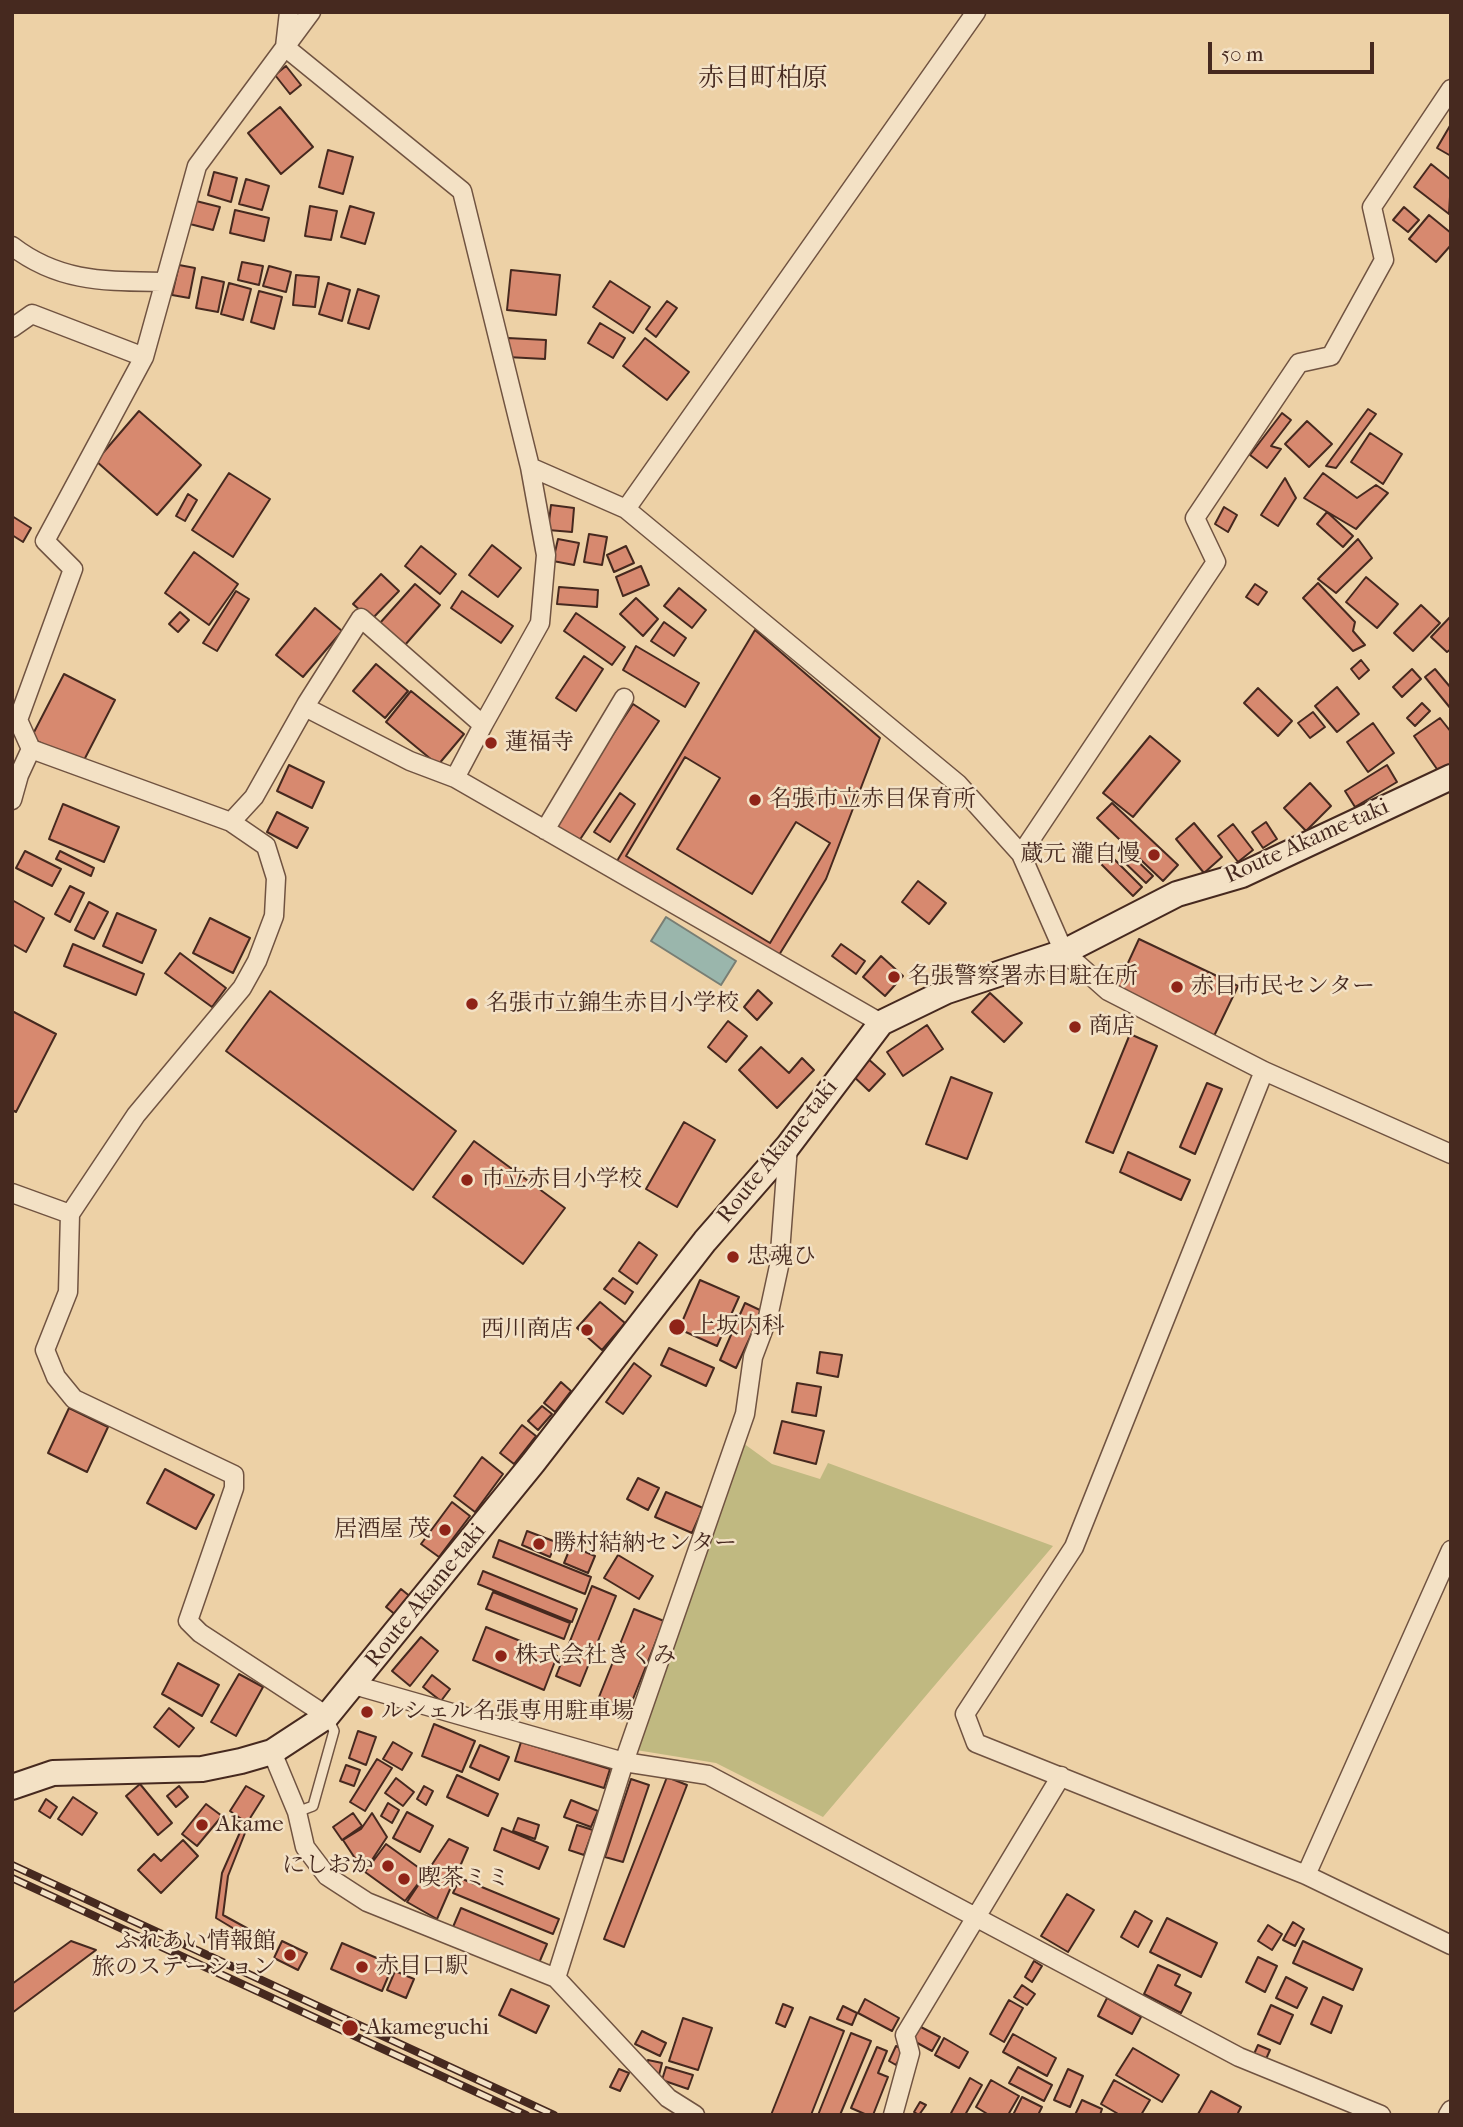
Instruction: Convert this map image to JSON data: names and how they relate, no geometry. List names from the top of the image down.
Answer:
{
  "streets": {
    "main road": ["Route Akame-taki"]
  },
  "districts": ["赤目町柏原"],
  "places": [
    "蓮福寺",
    "名張市立赤目保育所",
    "蔵元 瀧自慢",
    "名張警察署赤目駐在所",
    "赤目市民センター",
    "名張市立錦生赤目小学校",
    "商店",
    "市立赤目小学校",
    "忠魂ひ",
    "上坂内科",
    "西川商店",
    "居酒屋 茂",
    "勝村結納センター",
    "株式会社きくみ",
    "ルシェル名張専用駐車場",
    "Akame",
    "にしおか",
    "喫茶ミミ",
    "ふれあい情報館 旅のステーション",
    "赤目口駅",
    "Akameguchi"
  ],
  "scale_bar": "50 m"
}
